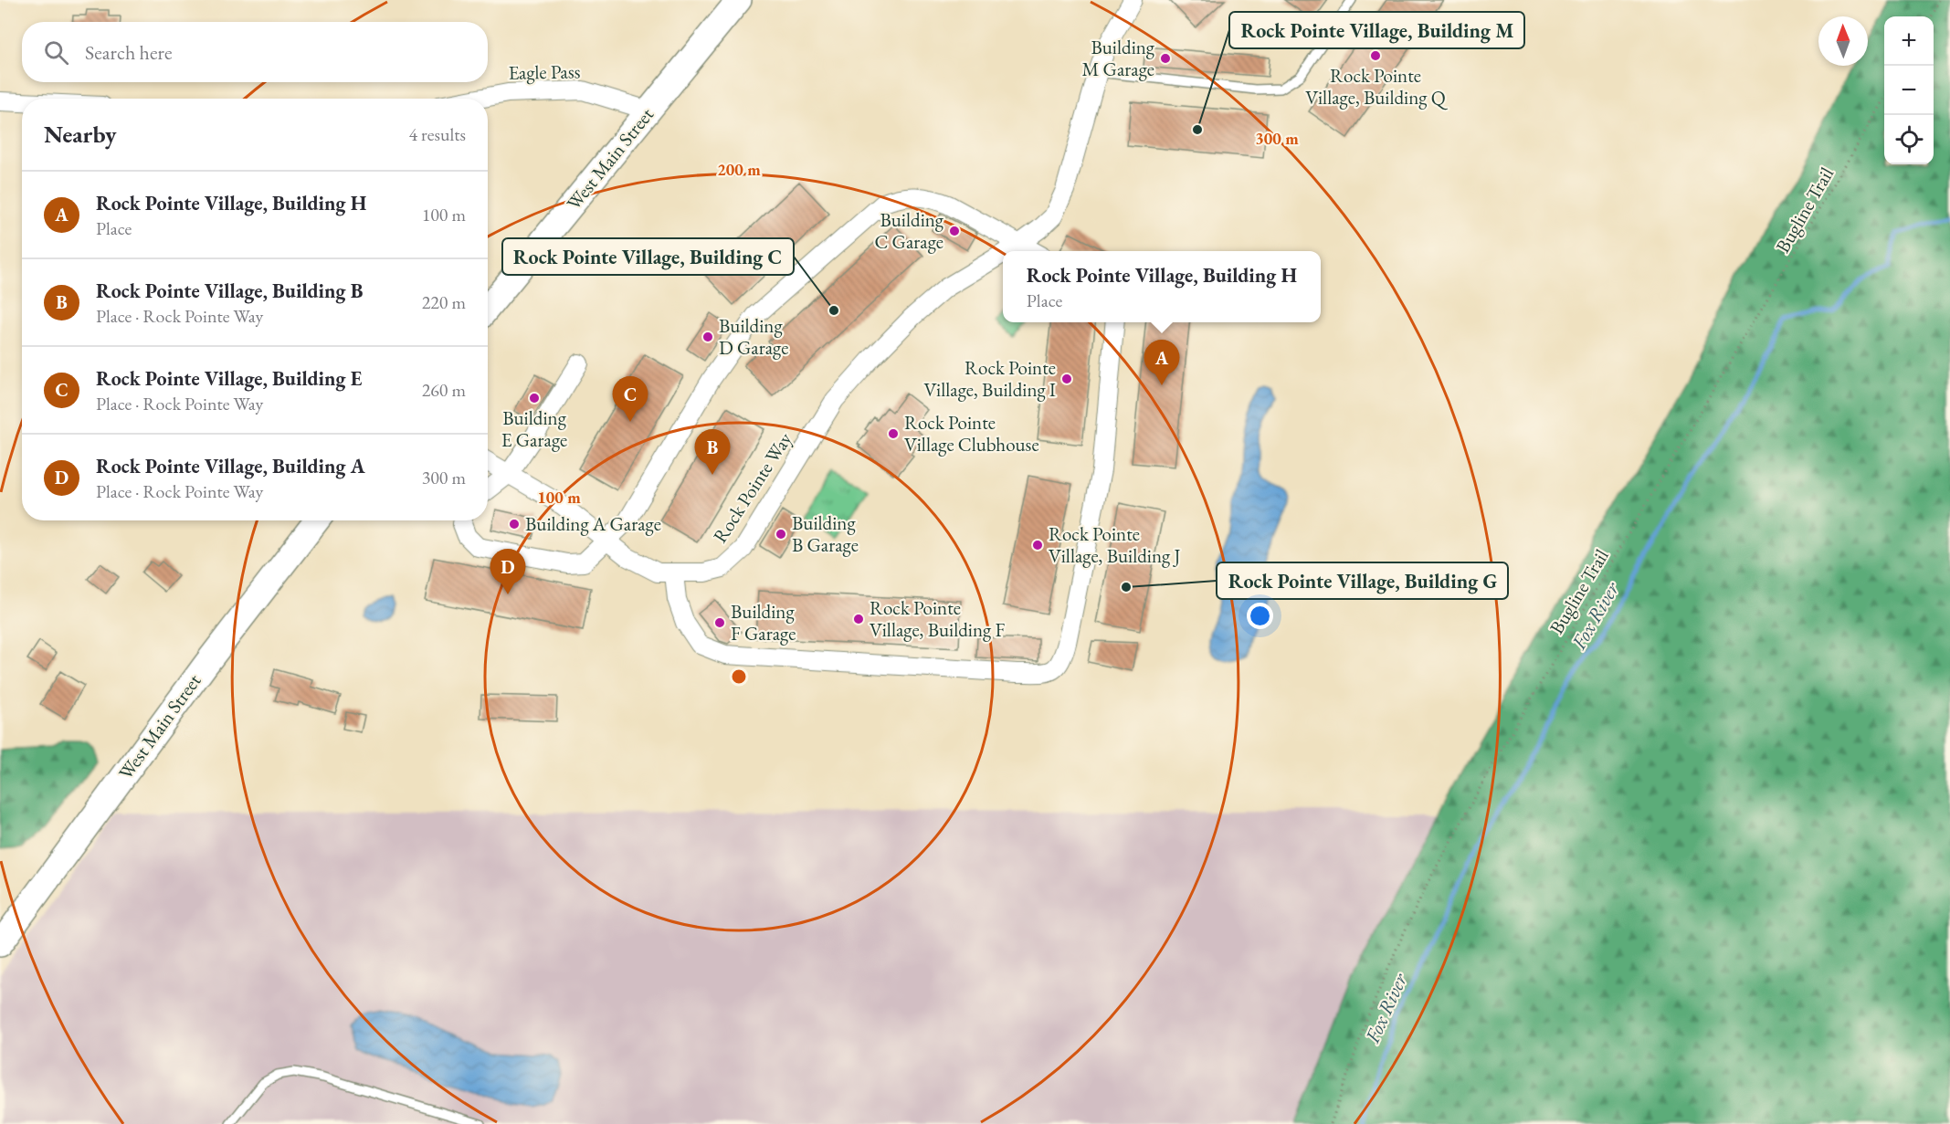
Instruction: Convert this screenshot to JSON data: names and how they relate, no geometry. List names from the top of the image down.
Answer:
{
  "streets": {
    "main road": ["West Main Street"],
    "street": ["Eagle Pass", "Rock Pointe Way"],
    "path": ["Bugline Trail"]
  },
  "crossings": [
    ["Eagle Pass", "West Main Street"]
  ],
  "water": ["Fox River"],
  "places": [
    "Rock Pointe Village, Building Q",
    "Building M Garage",
    "Rock Pointe Village, Building M",
    "Building C Garage",
    "Rock Pointe Village, Building C",
    "Building D Garage",
    "Rock Pointe Village, Building I",
    "Building E Garage",
    "Rock Pointe Village Clubhouse",
    "Building A Garage",
    "Building B Garage",
    "Rock Pointe Village, Building J",
    "Rock Pointe Village, Building G",
    "Rock Pointe Village, Building F",
    "Building F Garage"
  ],
  "north": "top",
  "page": {
    "map_buttons": ["+", "−"],
    "search": "Search here",
    "heading": ["Nearby", "4 results"],
    "list": [
      {
        "mark": "A",
        "name": "Rock Pointe Village, Building H",
        "note": "Place",
        "value": "100 m"
      },
      {
        "mark": "B",
        "name": "Rock Pointe Village, Building B",
        "note": "Place · Rock Pointe Way",
        "value": "220 m"
      },
      {
        "mark": "C",
        "name": "Rock Pointe Village, Building E",
        "note": "Place · Rock Pointe Way",
        "value": "260 m"
      },
      {
        "mark": "D",
        "name": "Rock Pointe Village, Building A",
        "note": "Place · Rock Pointe Way",
        "value": "300 m"
      }
    ],
    "popup": ["Rock Pointe Village, Building H", "Place"],
    "pins": [
      "A",
      "C",
      "B",
      "D"
    ]
  },
  "rings": ["300 m", "200 m", "100 m"]
}
